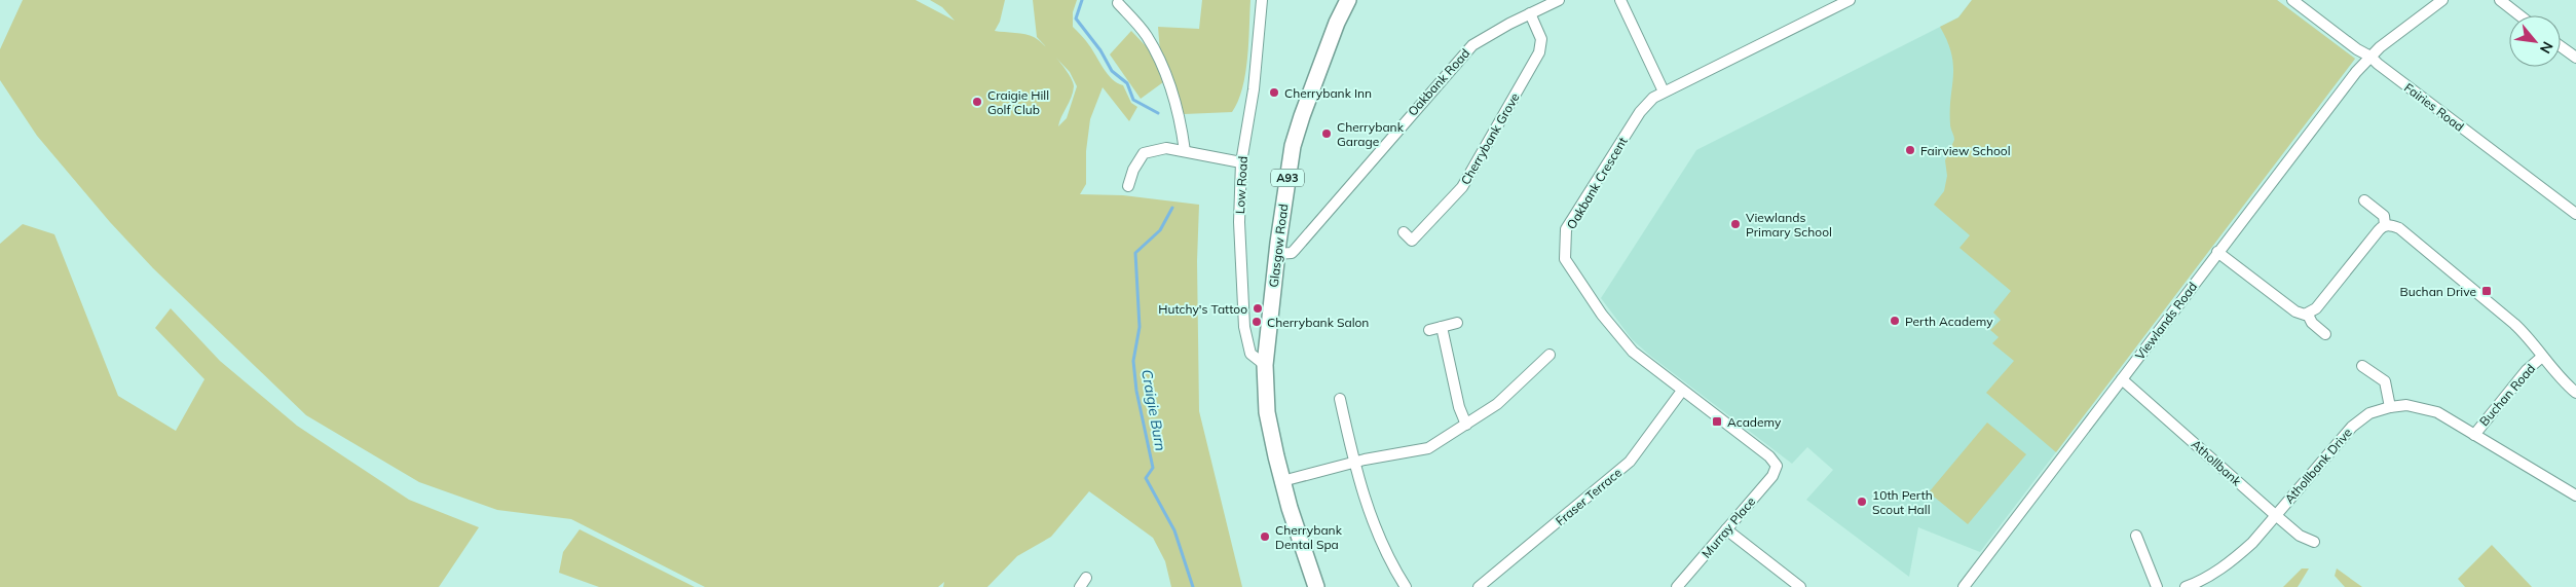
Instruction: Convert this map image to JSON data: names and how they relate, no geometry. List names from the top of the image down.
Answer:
{
  "streets": {
    "main road": ["A93", "Glasgow Road"],
    "street": [
      "Oakbank Road",
      "Fairies Road",
      "Cherrybank Grove",
      "Oakbank Crescent",
      "Low Road",
      "Viewlands Road",
      "Buchan Road",
      "Athollbank",
      "Athollbank Drive",
      "Fraser Terrace",
      "Murray Place"
    ]
  },
  "crossings": [
    ["Oakbank Road", "Cherrybank Grove"],
    ["Oakbank Road", "Glasgow Road"],
    ["Fairies Road", "Viewlands Road"],
    ["Oakbank Crescent", "Fraser Terrace"],
    ["Oakbank Crescent", "Murray Place"],
    ["Low Road", "Glasgow Road"],
    ["Viewlands Road", "Athollbank"],
    ["Buchan Road", "Athollbank Drive"],
    ["Athollbank", "Athollbank Drive"]
  ],
  "water": ["Craigie Burn"],
  "places": {
    "other": [
      "Cherrybank Inn",
      "Craigie Hill Golf Club",
      "Cherrybank Garage",
      "Fairview School",
      "Viewlands Primary School",
      "Hutchy's Tattoo",
      "Perth Academy",
      "Cherrybank Salon",
      "10th Perth Scout Hall",
      "Cherrybank Dental Spa"
    ],
    "transit": ["Buchan Drive", "Academy"]
  },
  "north": "bottom right"
}
